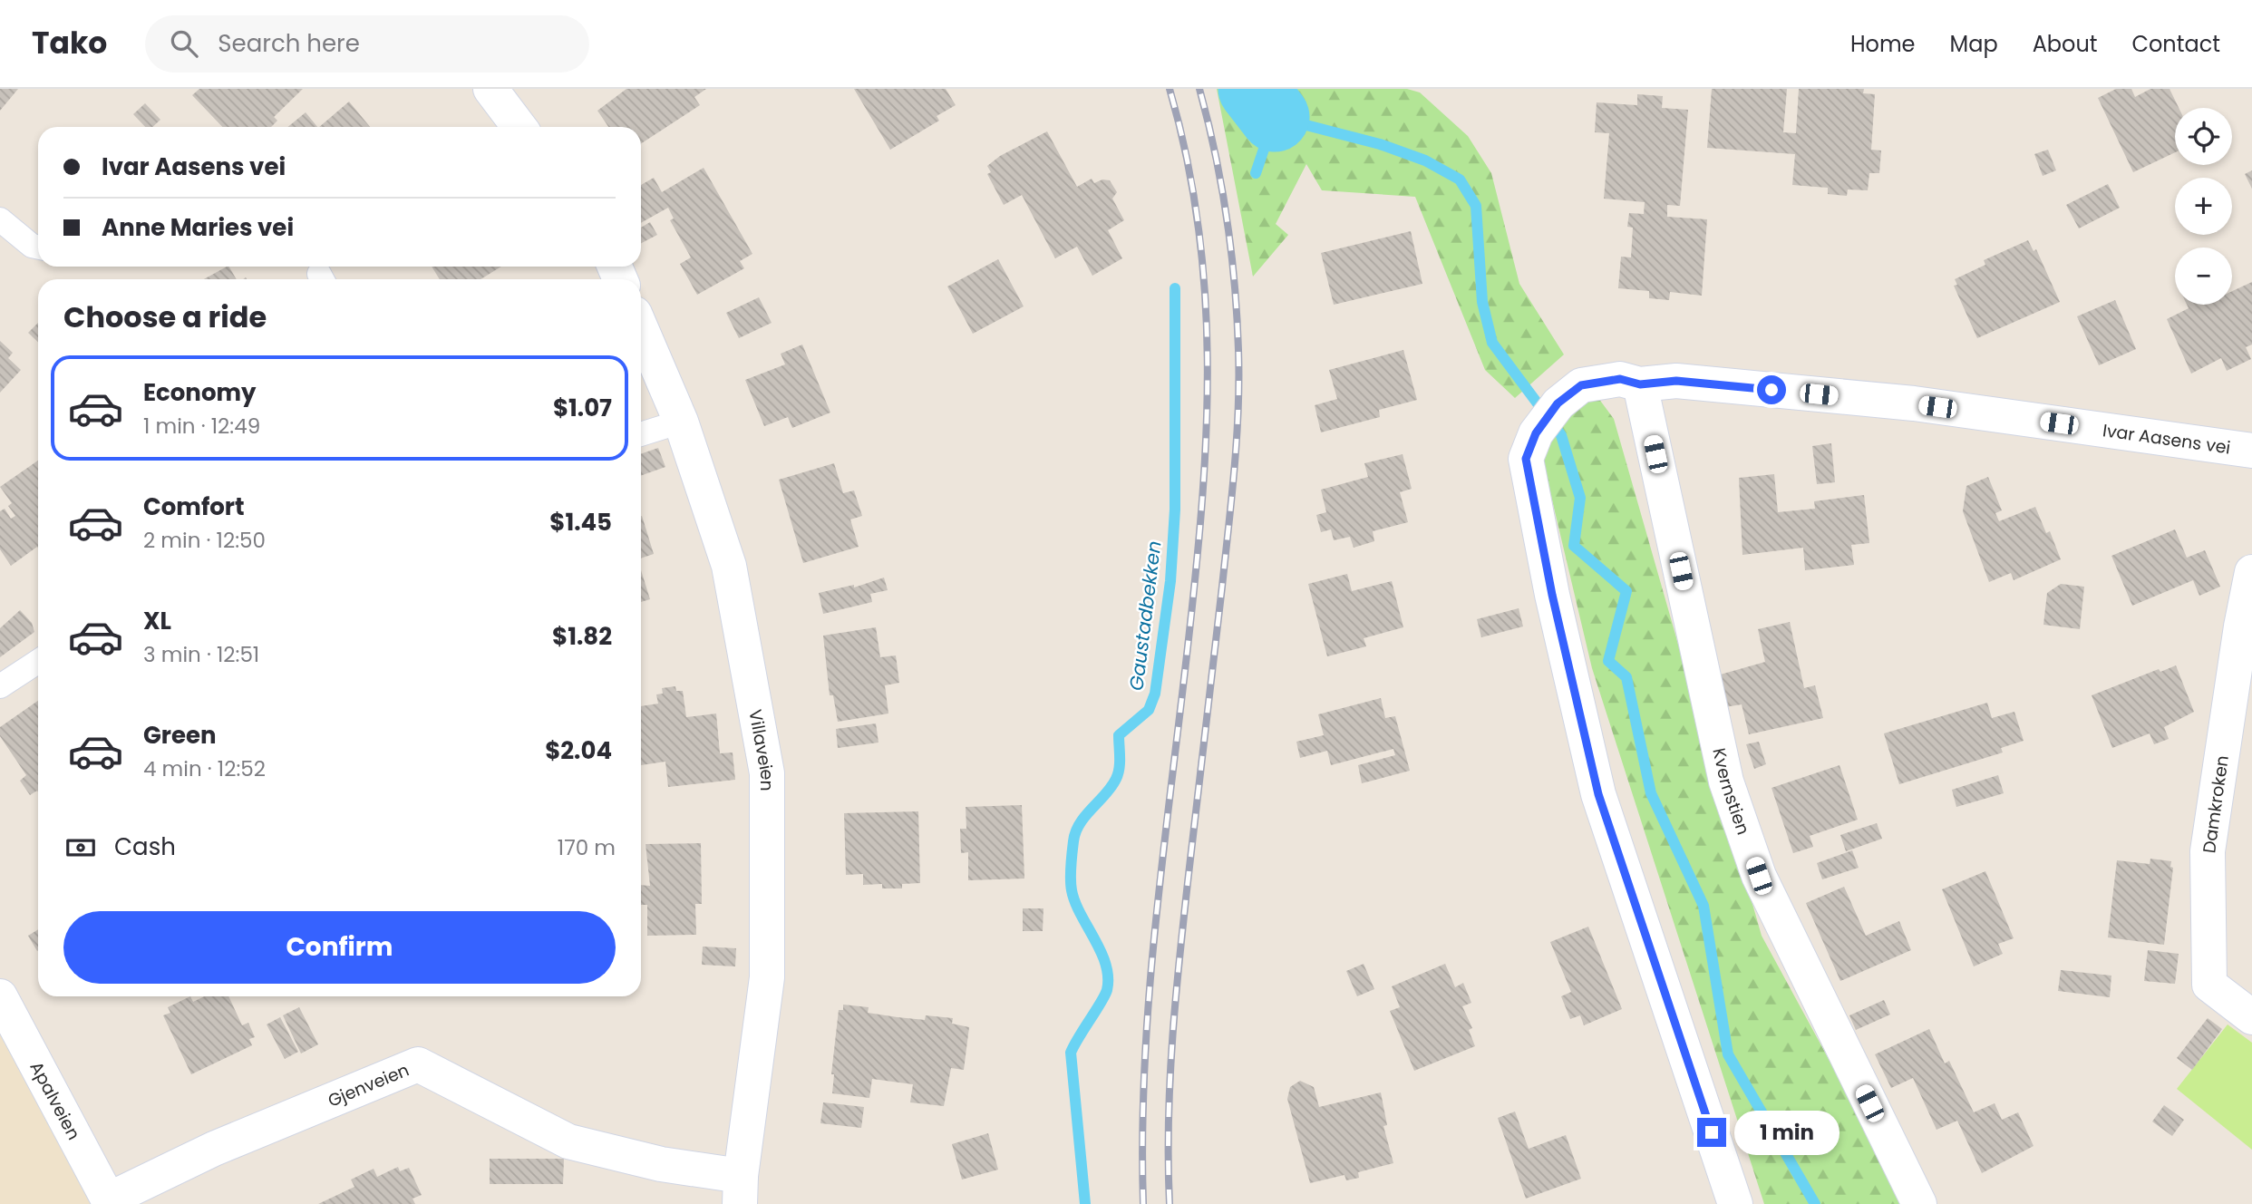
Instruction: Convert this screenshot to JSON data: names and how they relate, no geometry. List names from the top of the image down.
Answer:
{
  "streets": {
    "street": [
      "Ivar Aasens vei",
      "Villaveien",
      "Kvernstien",
      "Damkroken",
      "Gjenveien",
      "Apalveien"
    ]
  },
  "crossings": [
    ["Ivar Aasens vei", "Kvernstien"],
    ["Villaveien", "Gjenveien"],
    ["Gjenveien", "Apalveien"]
  ],
  "water": ["Gaustadbekken"],
  "page": {
    "header": "Tako",
    "search": "Search here",
    "nav": [
      "Home",
      "Map",
      "About",
      "Contact"
    ],
    "map_buttons": ["+", "−"],
    "banner": ["Ivar Aasens vei", "Anne Maries vei"],
    "heading": "Choose a ride",
    "list": [
      {
        "name": "Economy",
        "note": "1 min · 12:49",
        "value": "$1.07"
      },
      {
        "name": "Comfort",
        "note": "2 min · 12:50",
        "value": "$1.45"
      },
      {
        "name": "XL",
        "note": "3 min · 12:51",
        "value": "$1.82"
      },
      {
        "name": "Green",
        "note": "4 min · 12:52",
        "value": "$2.04"
      }
    ],
    "pay": ["Cash", "170 m"],
    "buttons": "Confirm",
    "bubble": "1 min"
  }
}
